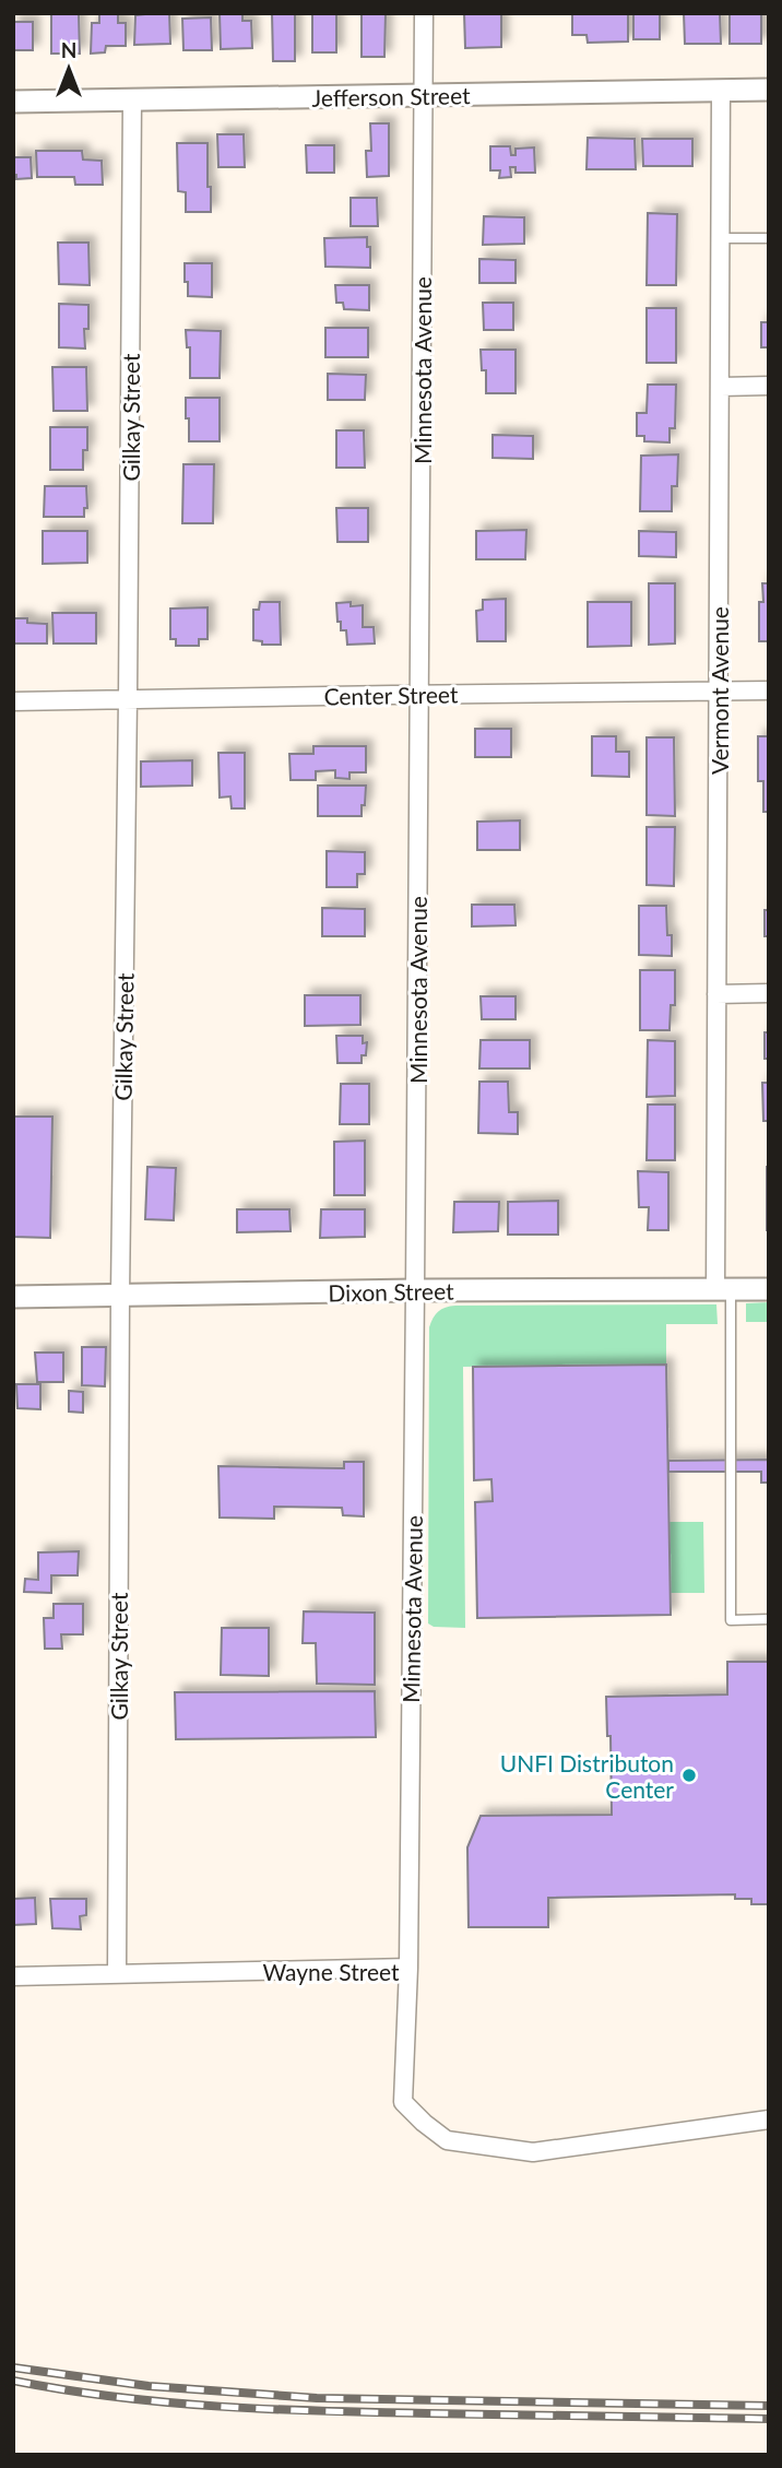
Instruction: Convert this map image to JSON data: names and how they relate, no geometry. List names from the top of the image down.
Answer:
{
  "streets": {
    "street": [
      "Jefferson Street",
      "Minnesota Avenue",
      "Gilkay Street",
      "Vermont Avenue",
      "Center Street",
      "Dixon Street",
      "Wayne Street"
    ]
  },
  "crossings": [
    ["Jefferson Street", "Minnesota Avenue"],
    ["Jefferson Street", "Gilkay Street"],
    ["Jefferson Street", "Vermont Avenue"],
    ["Minnesota Avenue", "Center Street"],
    ["Minnesota Avenue", "Dixon Street"],
    ["Minnesota Avenue", "Wayne Street"],
    ["Gilkay Street", "Center Street"],
    ["Gilkay Street", "Dixon Street"],
    ["Gilkay Street", "Wayne Street"],
    ["Vermont Avenue", "Center Street"],
    ["Vermont Avenue", "Dixon Street"]
  ],
  "places": ["UNFI Distributon Center"],
  "north": "top"
}
